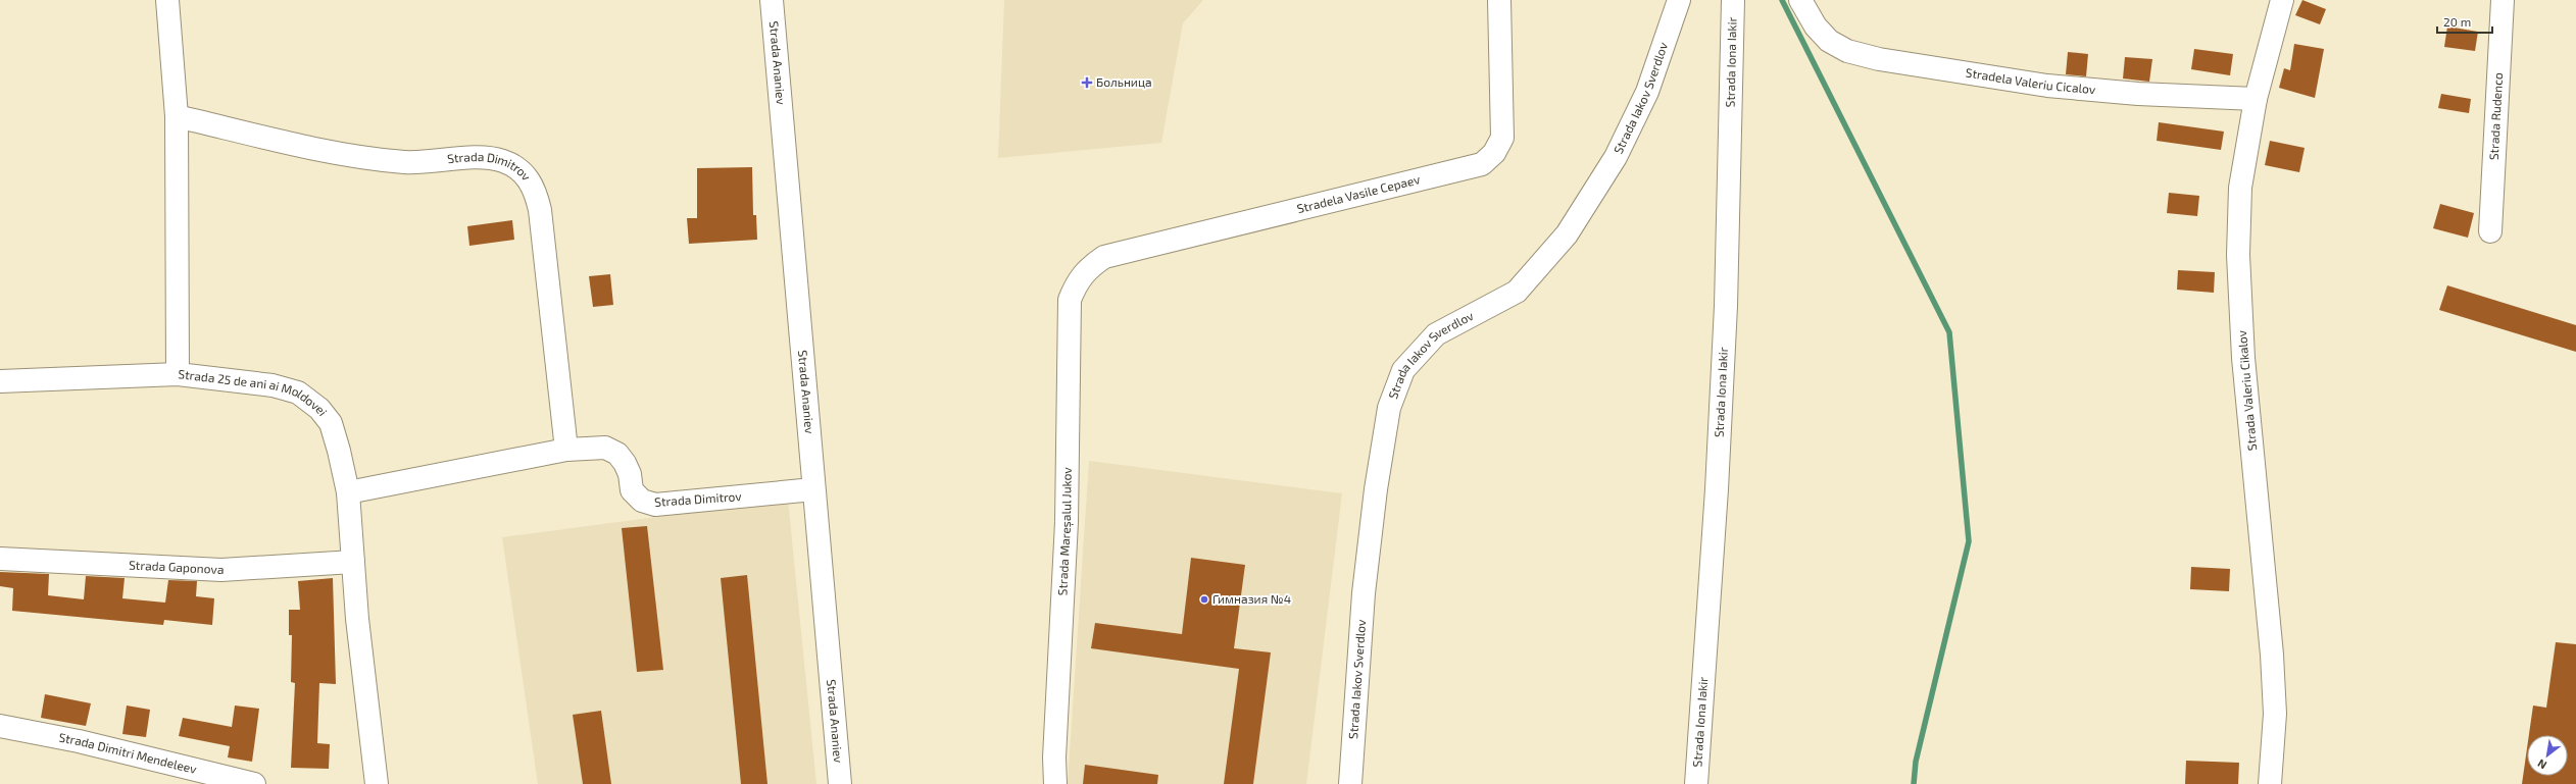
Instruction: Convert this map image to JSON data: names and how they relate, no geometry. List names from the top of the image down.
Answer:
{
  "streets": {
    "street": [
      "Strada Iona Iakir",
      "Strada Ananiev",
      "Stradela Valeriu Cicalov",
      "Strada Iakov Sverdlov",
      "Strada Rudenco",
      "Strada Dimitrov",
      "Stradela Vasile Cepaev",
      "Strada Valeriu Cikalov",
      "Strada 25 de ani ai Moldovei",
      "Strada Mareșalul Jukov",
      "Strada Gaponova",
      "Strada Dimitri Mendeleev"
    ]
  },
  "crossings": [
    ["Strada Ananiev", "Strada Dimitrov"],
    ["Stradela Valeriu Cicalov", "Strada Valeriu Cikalov"],
    ["Strada Dimitrov", "Strada 25 de ani ai Moldovei"],
    ["Stradela Vasile Cepaev", "Strada Mareșalul Jukov"],
    ["Strada 25 de ani ai Moldovei", "Strada Gaponova"]
  ],
  "places": {
    "health": ["Больница"],
    "other": ["Гимназия №4"]
  },
  "scale_bar": "20 m",
  "north": "bottom left"
}
